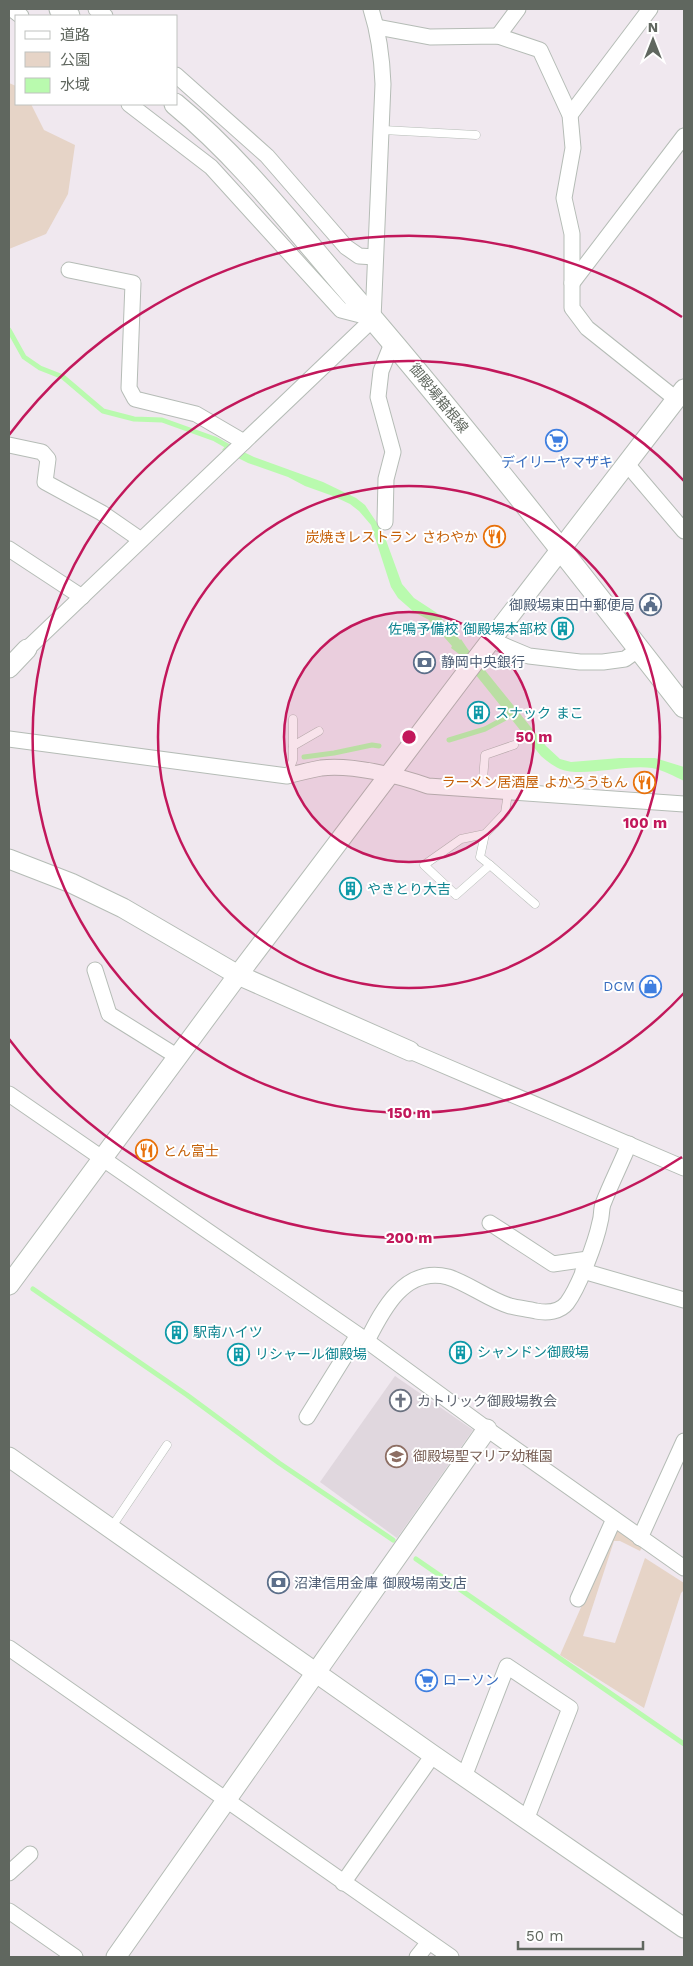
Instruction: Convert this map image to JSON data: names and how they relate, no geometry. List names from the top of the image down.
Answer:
{
  "streets": {
    "main road": ["御殿場箱根線"]
  },
  "places": {
    "supermarket": ["デイリーヤマザキ", "ローソン"],
    "restaurant": ["炭焼きレストラン さわやか", "ラーメン居酒屋 よかろうもん", "とん富士"],
    "public building": ["御殿場東田中郵便局"],
    "building": [
      "佐鳴予備校 御殿場本部校",
      "スナック まこ",
      "やきとり大吉",
      "駅南ハイツ",
      "シャンドン御殿場",
      "リシャール御殿場"
    ],
    "bank": ["静岡中央銀行", "沼津信用金庫 御殿場南支店"],
    "shop": ["DCM"],
    "church": ["カトリック御殿場教会"],
    "school or university": ["御殿場聖マリア幼稚園"]
  },
  "legend": ["道路", "公園", "水域"],
  "scale_bar": "50 m",
  "north": "top",
  "rings": [
    "50 m",
    "100 m",
    "150 m",
    "200 m"
  ]
}
